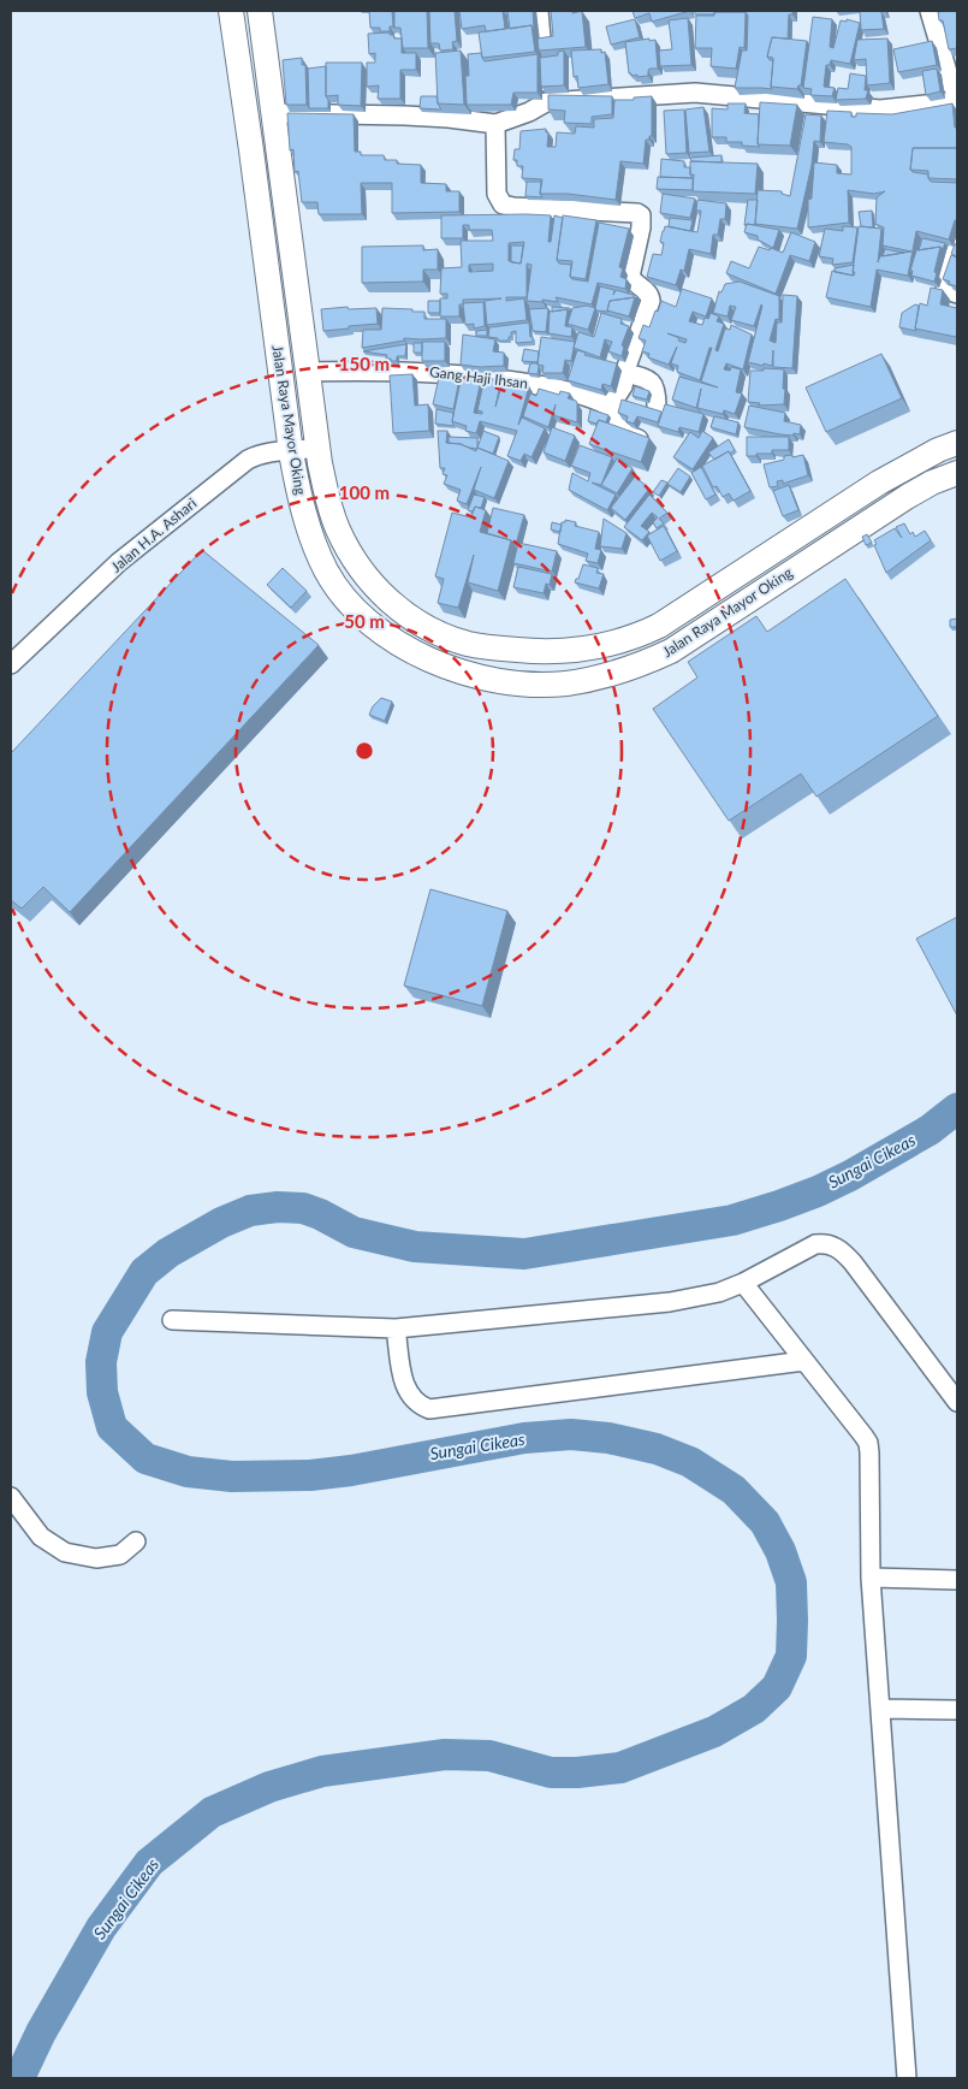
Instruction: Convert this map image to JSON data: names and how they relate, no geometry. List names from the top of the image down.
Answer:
{
  "streets": {
    "main road": ["Jalan Raya Mayor Oking"],
    "street": ["Gang Haji Ihsan", "Jalan H.A. Ashari"]
  },
  "crossings": [
    ["Gang Haji Ihsan", "Jalan Raya Mayor Oking"],
    ["Jalan Raya Mayor Oking", "Jalan H.A. Ashari"]
  ],
  "water": ["Sungai Cikeas"],
  "rings": ["150 m", "100 m", "50 m"]
}
